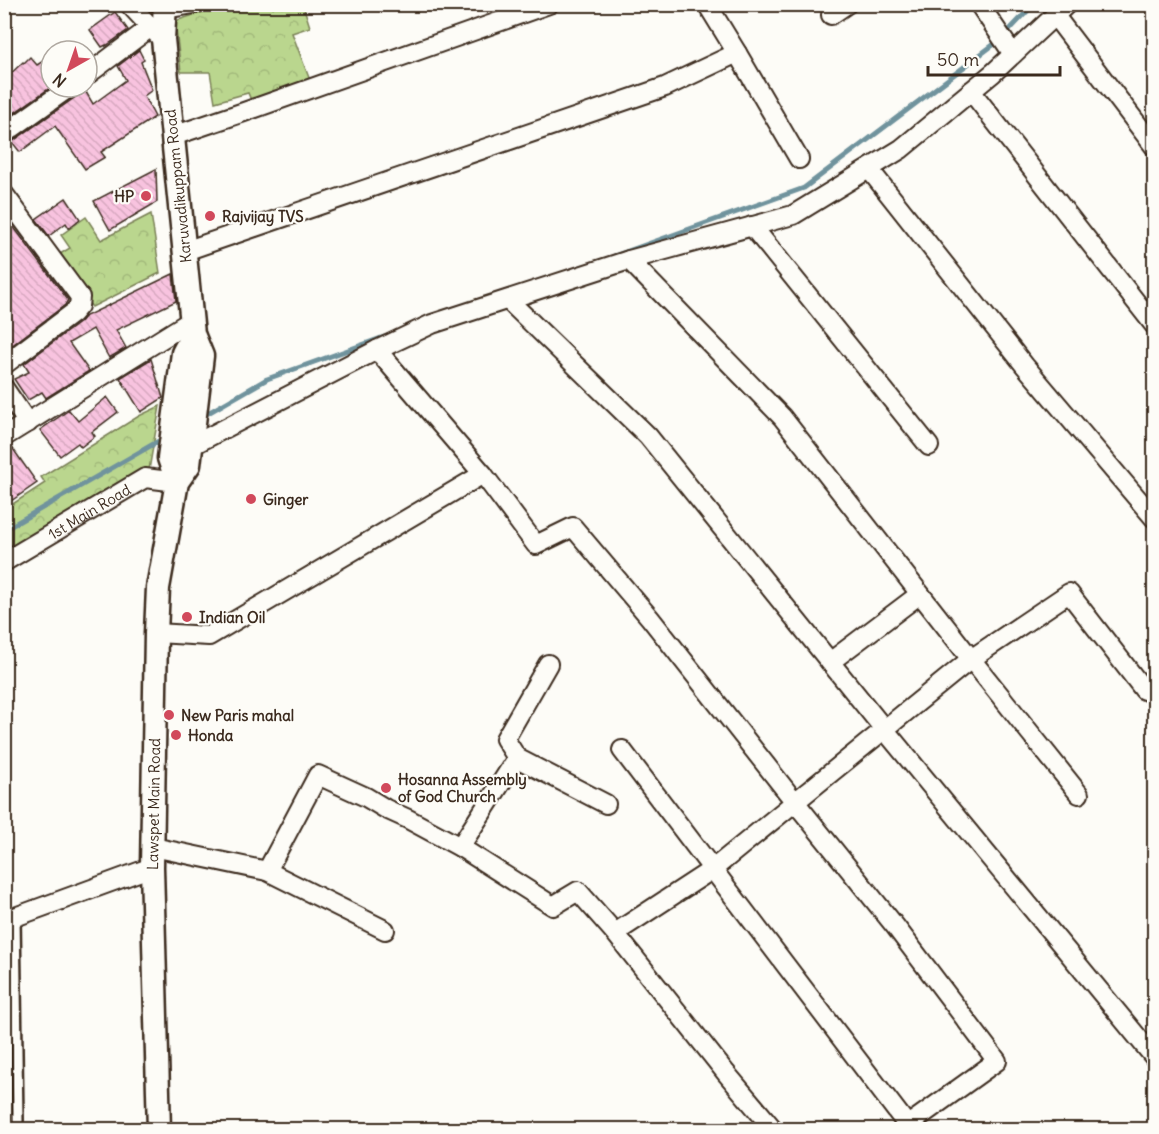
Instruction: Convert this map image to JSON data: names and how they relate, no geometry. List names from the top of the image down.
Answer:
{
  "streets": {
    "street": ["Karuvadikuppam Road", "1st Main Road", "Lawspet Main Road"]
  },
  "crossings": [
    ["Karuvadikuppam Road", "1st Main Road"],
    ["Karuvadikuppam Road", "Lawspet Main Road"],
    ["1st Main Road", "Lawspet Main Road"]
  ],
  "places": [
    "HP",
    "Rajvijay TVS",
    "Ginger",
    "Indian Oil",
    "New Paris mahal",
    "Honda",
    "Hosanna Assembly of God Church"
  ],
  "scale_bar": "50 m",
  "north": "bottom left"
}
